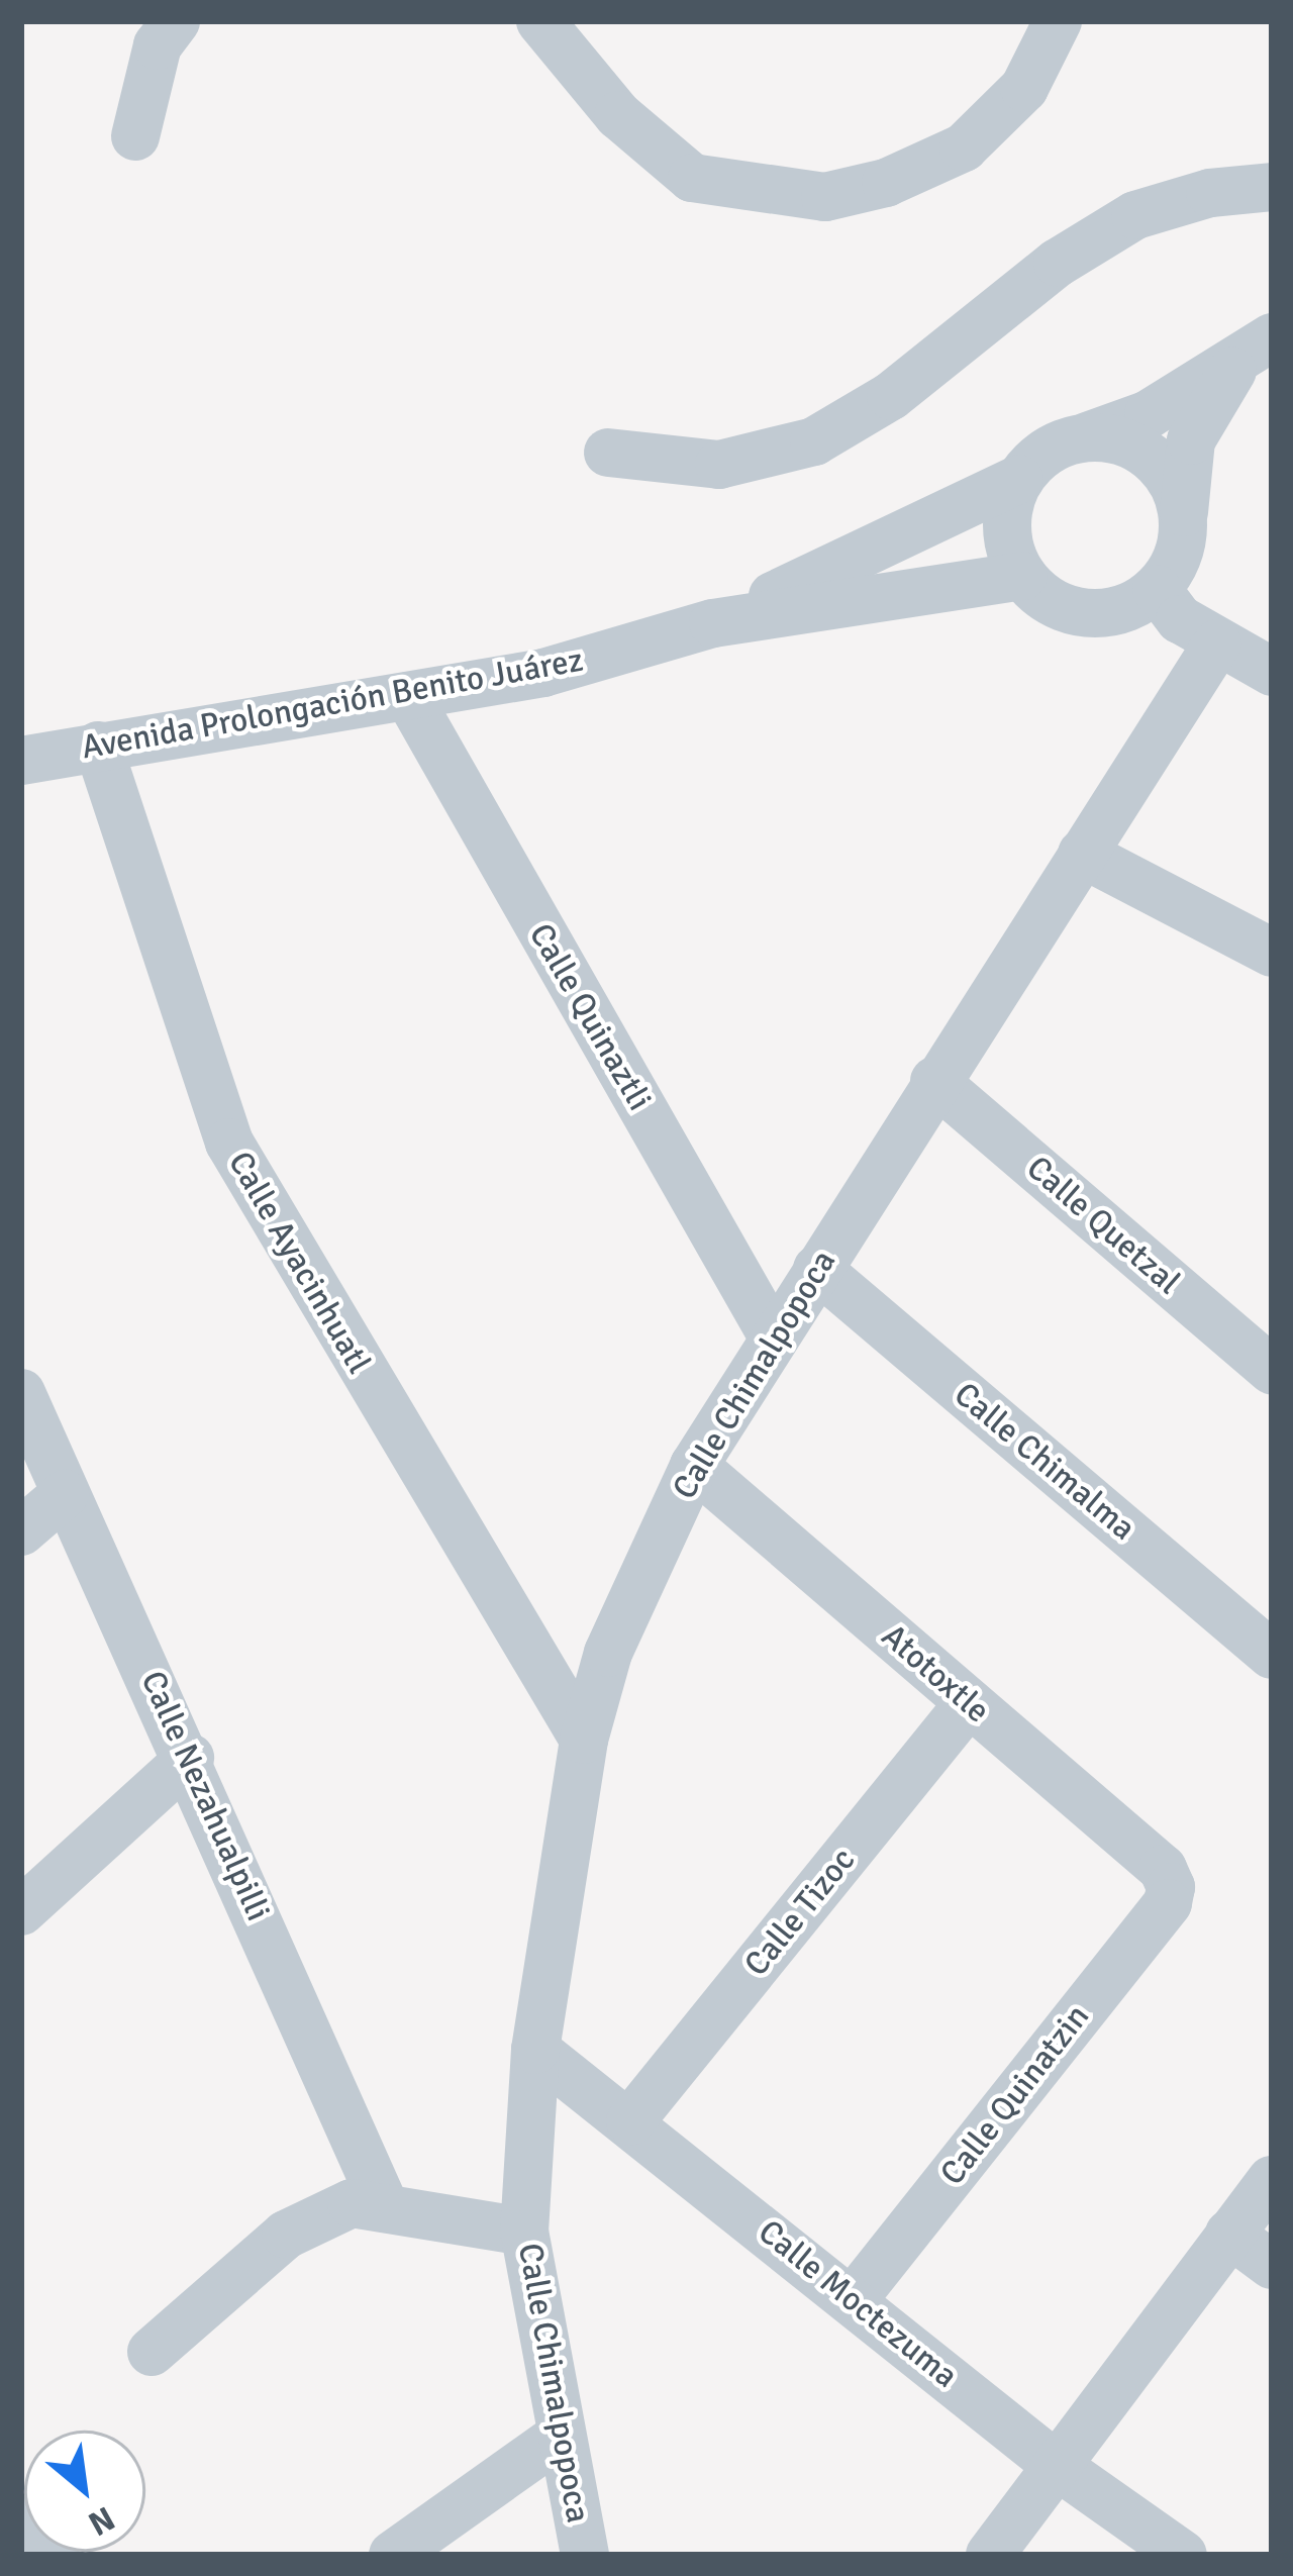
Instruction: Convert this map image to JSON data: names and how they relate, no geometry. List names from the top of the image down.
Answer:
{
  "streets": {
    "street": [
      "Avenida Prolongación Benito Juárez",
      "Calle Quinaztli",
      "Calle Quetzal",
      "Calle Ayacinhuatl",
      "Calle Chimalpopoca",
      "Calle Chimalma",
      "Atotoxtle",
      "Calle Nezahualpilli",
      "Calle Tizoc",
      "Calle Quinatzin",
      "Calle Moctezuma"
    ]
  },
  "crossings": [
    ["Avenida Prolongación Benito Juárez", "Calle Quinaztli"],
    ["Avenida Prolongación Benito Juárez", "Calle Ayacinhuatl"],
    ["Calle Quinaztli", "Calle Chimalpopoca"],
    ["Calle Quetzal", "Calle Chimalpopoca"],
    ["Calle Ayacinhuatl", "Calle Chimalpopoca"],
    ["Calle Chimalpopoca", "Calle Chimalma"],
    ["Calle Chimalpopoca", "Atotoxtle"],
    ["Calle Chimalpopoca", "Calle Moctezuma"],
    ["Atotoxtle", "Calle Tizoc"],
    ["Atotoxtle", "Calle Quinatzin"],
    ["Calle Tizoc", "Calle Moctezuma"],
    ["Calle Quinatzin", "Calle Moctezuma"]
  ],
  "north": "bottom right"
}
